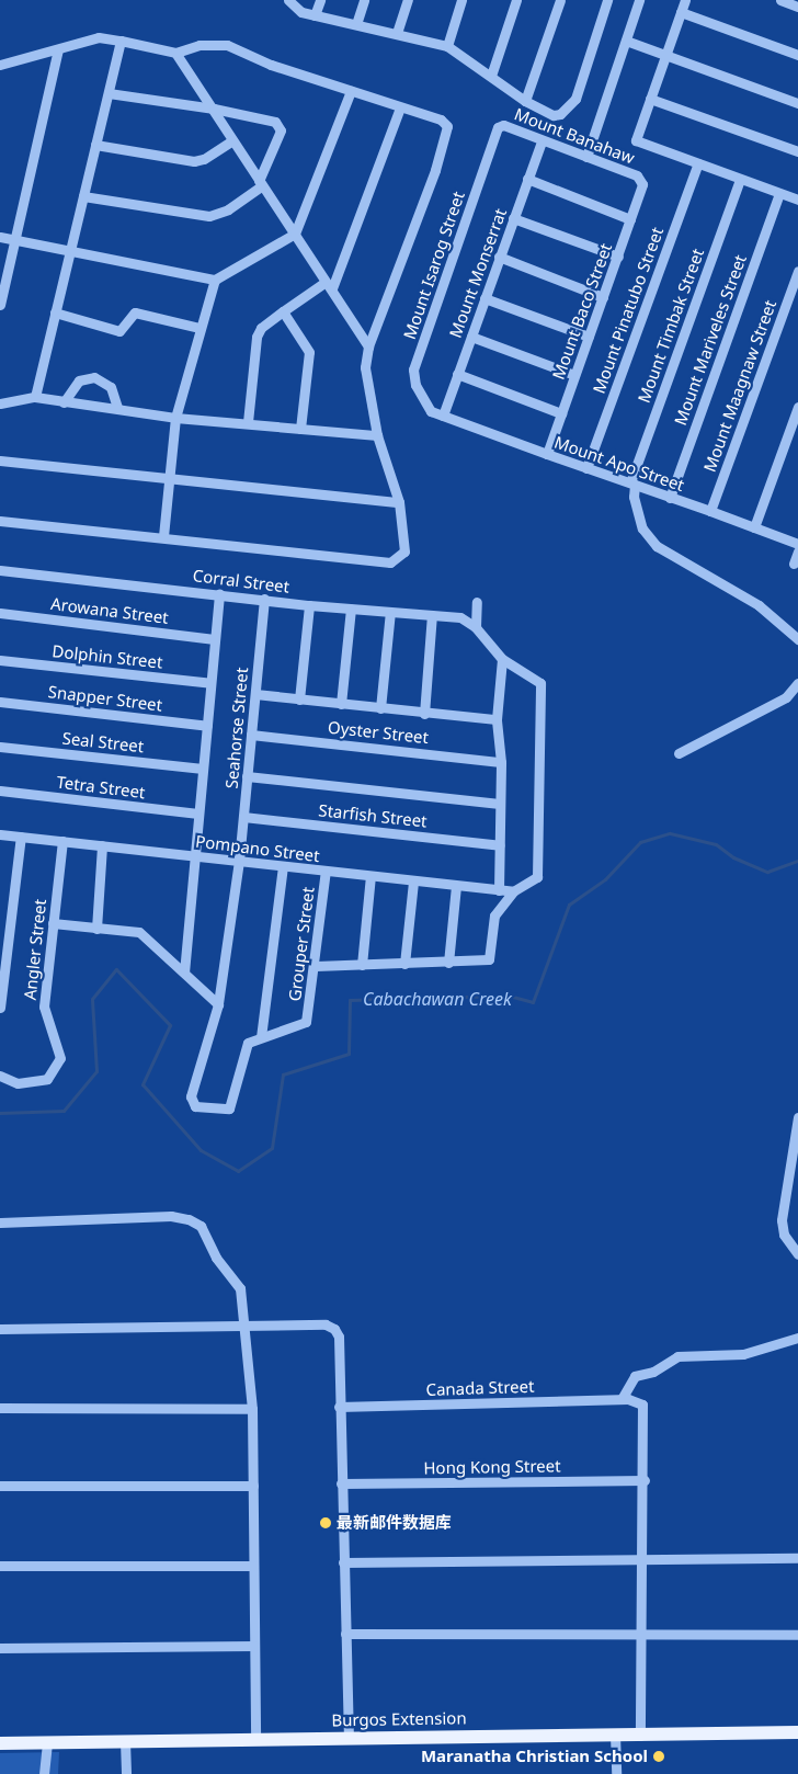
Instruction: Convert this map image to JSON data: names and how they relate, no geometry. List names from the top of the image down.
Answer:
{
  "streets": {
    "main road": ["Burgos Extension"],
    "street": [
      "Mount Banahaw",
      "Mount Isarog Street",
      "Mount Monserrat",
      "Mount Pinatubo Street",
      "Mount Baco Street",
      "Mount Timbak Street",
      "Mount Mariveles Street",
      "Mount Maagnaw Street",
      "Mount Apo Street",
      "Corral Street",
      "Arowana Street",
      "Dolphin Street",
      "Snapper Street",
      "Seahorse Street",
      "Oyster Street",
      "Seal Street",
      "Tetra Street",
      "Starfish Street",
      "Pompano Street",
      "Grouper Street",
      "Angler Street",
      "Canada Street",
      "Hong Kong Street"
    ]
  },
  "crossings": [
    ["Mount Banahaw", "Mount Isarog Street"],
    ["Mount Banahaw", "Mount Monserrat"],
    ["Mount Banahaw", "Mount Baco Street"],
    ["Mount Isarog Street", "Mount Apo Street"],
    ["Mount Monserrat", "Mount Apo Street"],
    ["Mount Pinatubo Street", "Mount Apo Street"],
    ["Mount Baco Street", "Mount Apo Street"],
    ["Mount Timbak Street", "Mount Apo Street"],
    ["Mount Mariveles Street", "Mount Apo Street"],
    ["Mount Maagnaw Street", "Mount Apo Street"],
    ["Corral Street", "Seahorse Street"],
    ["Seahorse Street", "Oyster Street"],
    ["Seahorse Street", "Starfish Street"],
    ["Seahorse Street", "Pompano Street"],
    ["Seahorse Street", "Grouper Street"],
    ["Pompano Street", "Grouper Street"],
    ["Pompano Street", "Angler Street"]
  ],
  "water": ["Cabachawan Creek"],
  "places": ["最新邮件数据库", "Maranatha Christian School"]
}
